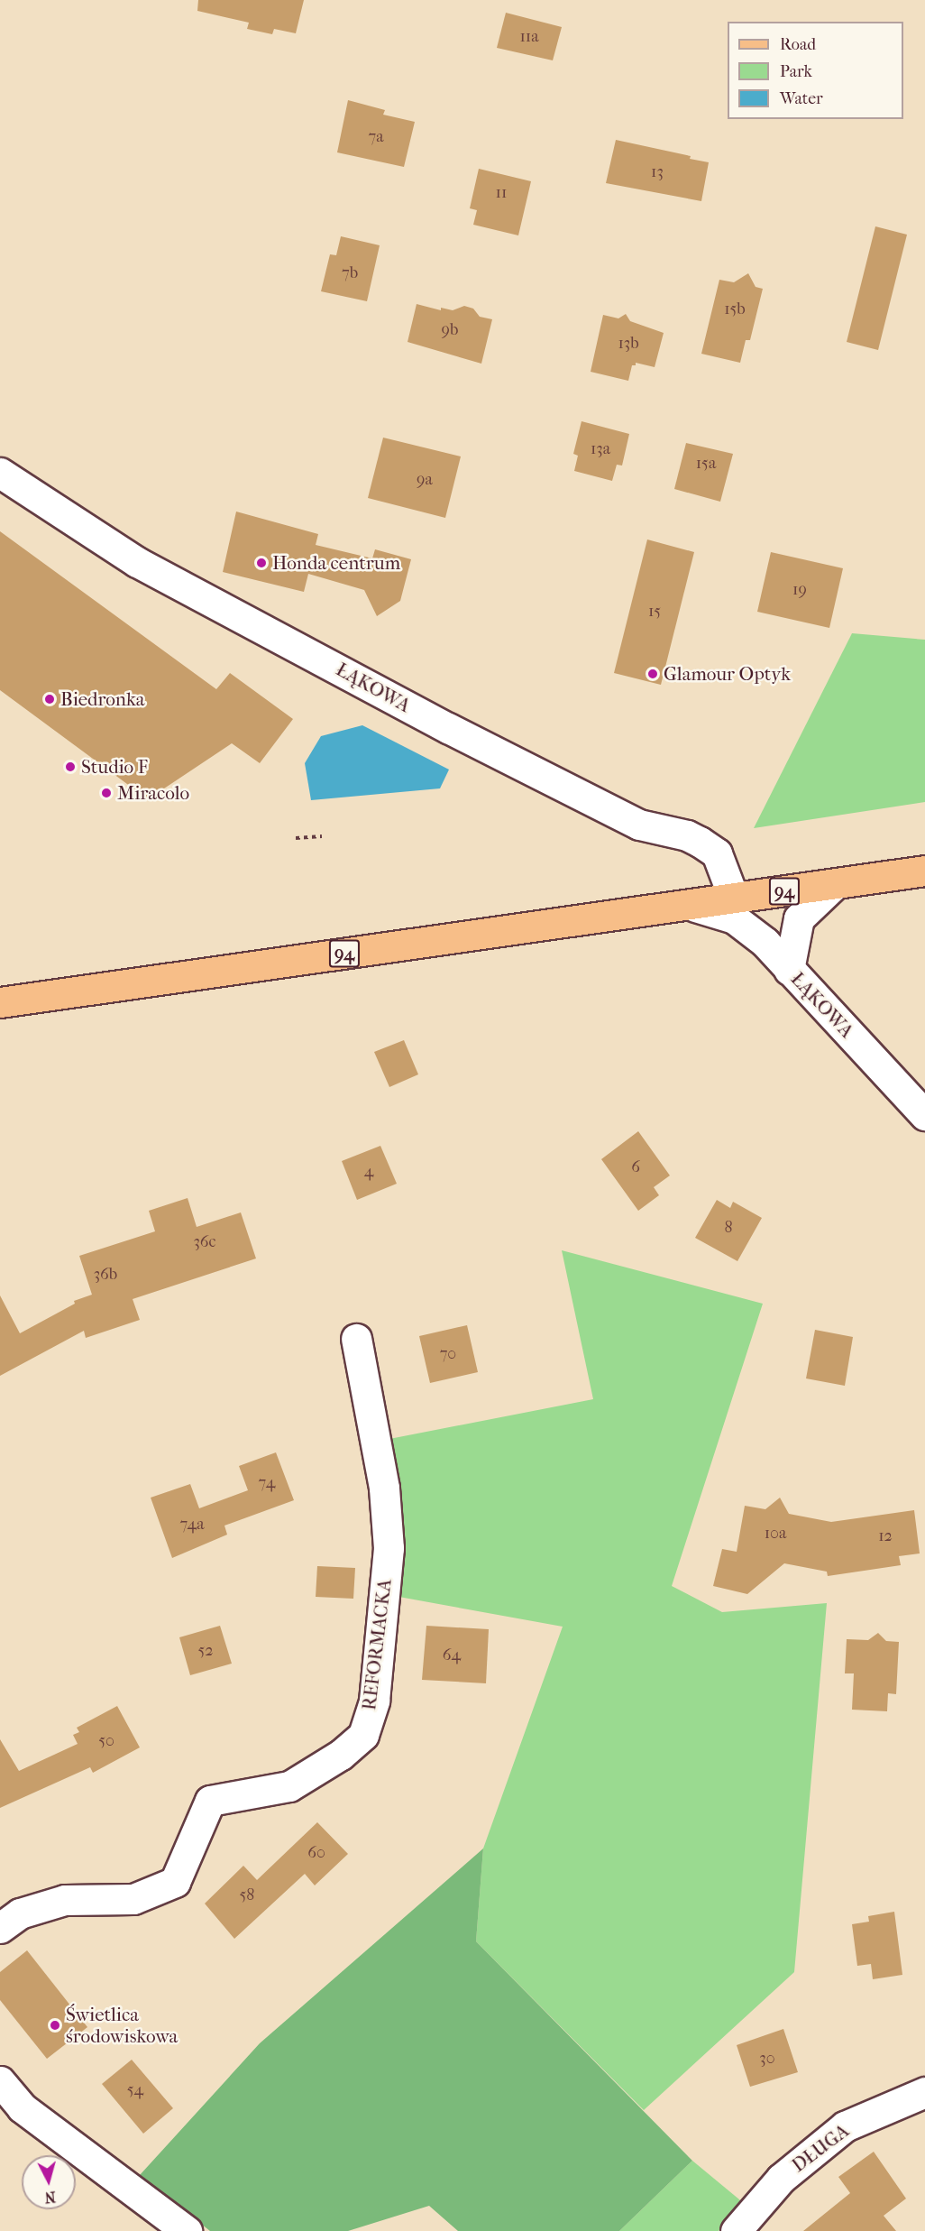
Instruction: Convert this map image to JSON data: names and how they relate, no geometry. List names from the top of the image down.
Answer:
{
  "streets": {
    "main road": ["94"],
    "street": ["ŁĄKOWA", "REFORMACKA", "DŁUGA"]
  },
  "crossings": [
    ["ŁĄKOWA", "94"]
  ],
  "places": [
    "Honda centrum",
    "Glamour Optyk",
    "Biedronka",
    "Studio F",
    "Miracolo",
    "Świetlica środowiskowa"
  ],
  "house_numbers": [
    "11a",
    "7a",
    "13",
    "11",
    "7b",
    "15b",
    "9b",
    "13b",
    "13a",
    "15a",
    "9a",
    "19",
    "15",
    "6",
    "4",
    "8",
    "36c",
    "36b",
    "70",
    "74",
    "74a",
    "10a",
    "12",
    "52",
    "64",
    "50",
    "60",
    "58",
    "30",
    "54"
  ],
  "legend": ["Road", "Park", "Water"],
  "north": "bottom"
}
